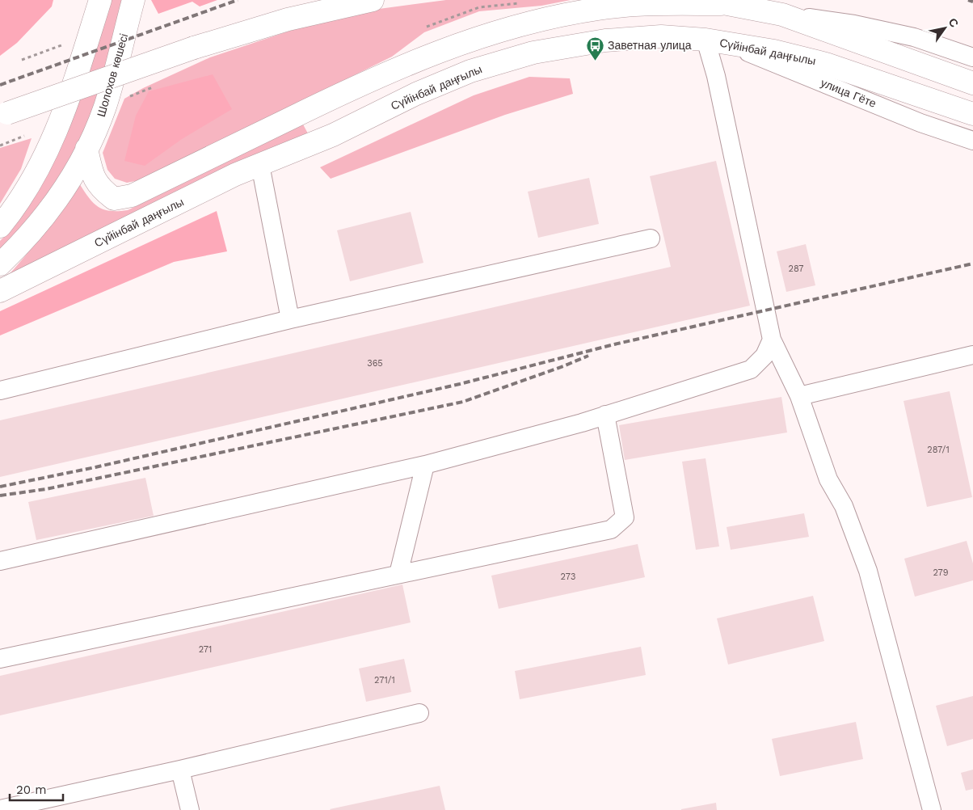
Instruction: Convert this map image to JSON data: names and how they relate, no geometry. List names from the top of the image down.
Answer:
{
  "streets": {
    "main road": ["Сүйінбай даңғылы", "Шолохов көшесі"],
    "street": ["улица Гёте"]
  },
  "crossings": [
    ["Сүйінбай даңғылы", "улица Гёте"]
  ],
  "places": {
    "bus stop": ["Заветная улица"]
  },
  "house_numbers": [
    "287",
    "365",
    "287/1",
    "279",
    "273",
    "271",
    "271/1"
  ],
  "scale_bar": "20 m",
  "north": "top right"
}
